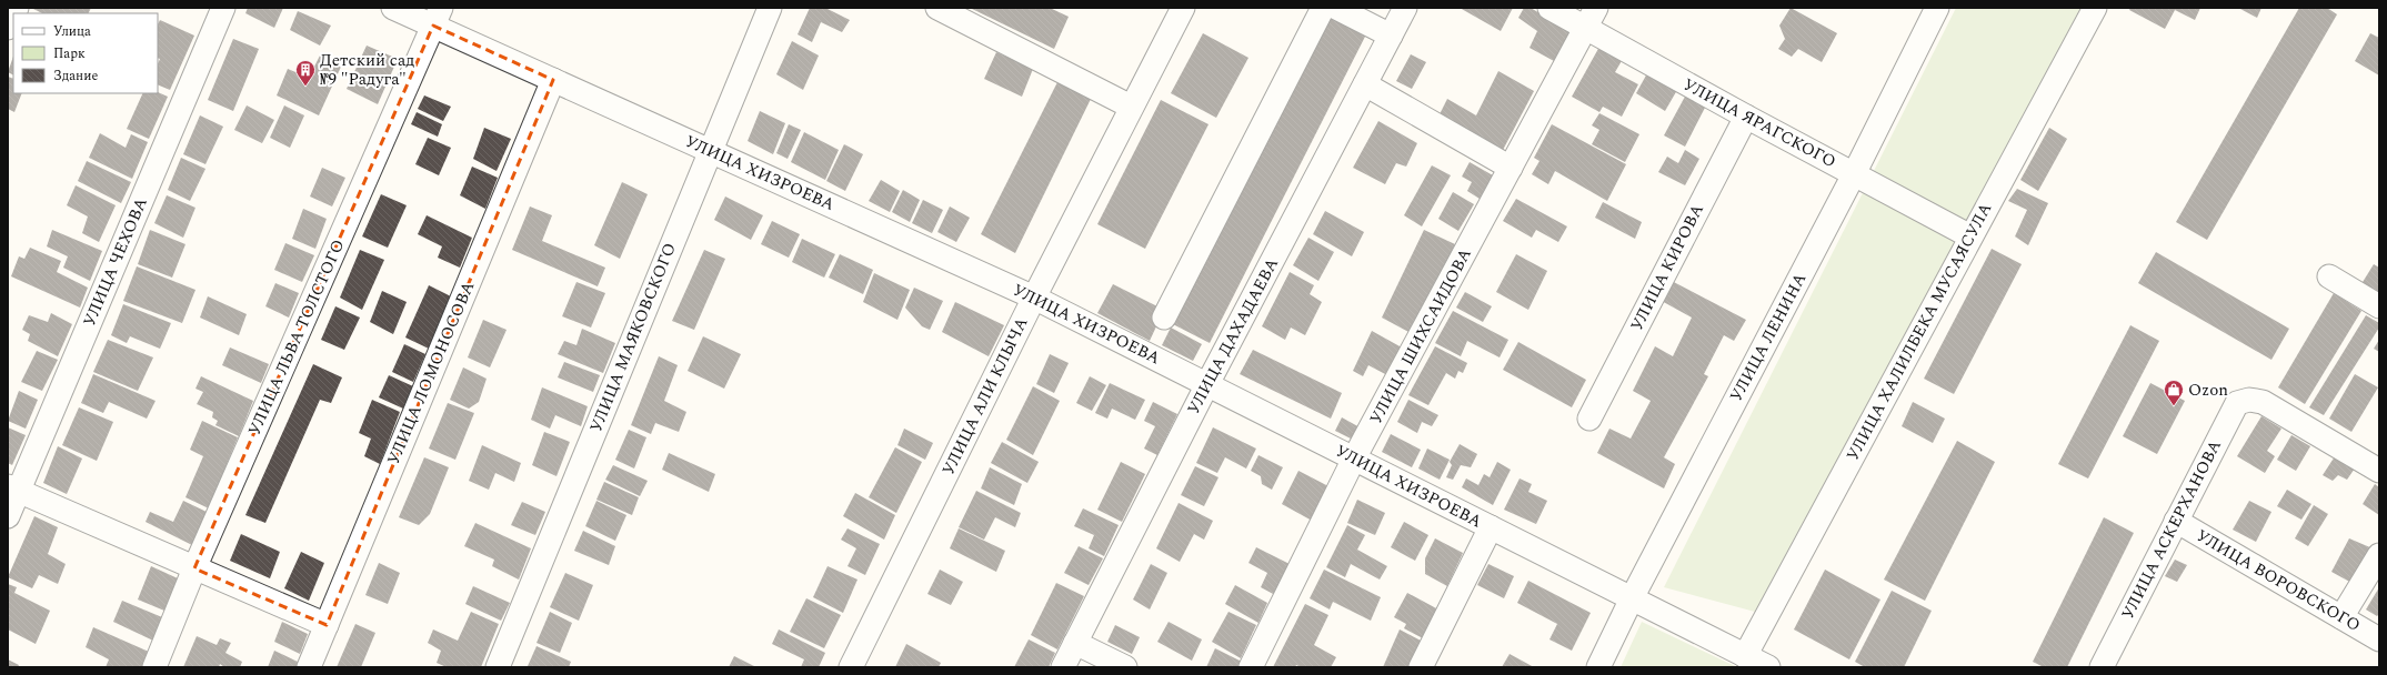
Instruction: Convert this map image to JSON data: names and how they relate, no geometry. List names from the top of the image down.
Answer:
{
  "streets": {
    "street": [
      "УЛИЦА ЯРАГСКОГО",
      "УЛИЦА ХИЗРОЕВА",
      "УЛИЦА ЧЕХОВА",
      "УЛИЦА КИРОВА",
      "УЛИЦА ХАЛИЛБЕКА МУСАЯСУЛА",
      "УЛИЦА ДАХАДАЕВА",
      "УЛИЦА ШИХСАИДОВА",
      "УЛИЦА ЛЬВА ТОЛСТОГО",
      "УЛИЦА МАЯКОВСКОГО",
      "УЛИЦА ЛЕНИНА",
      "УЛИЦА ЛОМОНОСОВА",
      "УЛИЦА АЛИ КЛЫЧА",
      "УЛИЦА АСКЕРХАНОВА",
      "УЛИЦА ВОРОВСКОГО"
    ]
  },
  "crossings": [
    ["УЛИЦА ЯРАГСКОГО", "УЛИЦА КИРОВА"],
    ["УЛИЦА ЯРАГСКОГО", "УЛИЦА ХАЛИЛБЕКА МУСАЯСУЛА"],
    ["УЛИЦА ЯРАГСКОГО", "УЛИЦА ШИХСАИДОВА"],
    ["УЛИЦА ЯРАГСКОГО", "УЛИЦА ЛЕНИНА"],
    ["УЛИЦА ХИЗРОЕВА", "УЛИЦА ХАЛИЛБЕКА МУСАЯСУЛА"],
    ["УЛИЦА ХИЗРОЕВА", "УЛИЦА ДАХАДАЕВА"],
    ["УЛИЦА ХИЗРОЕВА", "УЛИЦА ШИХСАИДОВА"],
    ["УЛИЦА ХИЗРОЕВА", "УЛИЦА ЛЬВА ТОЛСТОГО"],
    ["УЛИЦА ХИЗРОЕВА", "УЛИЦА МАЯКОВСКОГО"],
    ["УЛИЦА ХИЗРОЕВА", "УЛИЦА ЛЕНИНА"],
    ["УЛИЦА ХИЗРОЕВА", "УЛИЦА ЛОМОНОСОВА"],
    ["УЛИЦА ХИЗРОЕВА", "УЛИЦА АЛИ КЛЫЧА"],
    ["УЛИЦА АСКЕРХАНОВА", "УЛИЦА ВОРОВСКОГО"]
  ],
  "places": {
    "building": ["Детский сад №9 \"Радуга\""],
    "shop": ["Ozon"]
  },
  "legend": ["Улица", "Парк", "Здание"]
}
